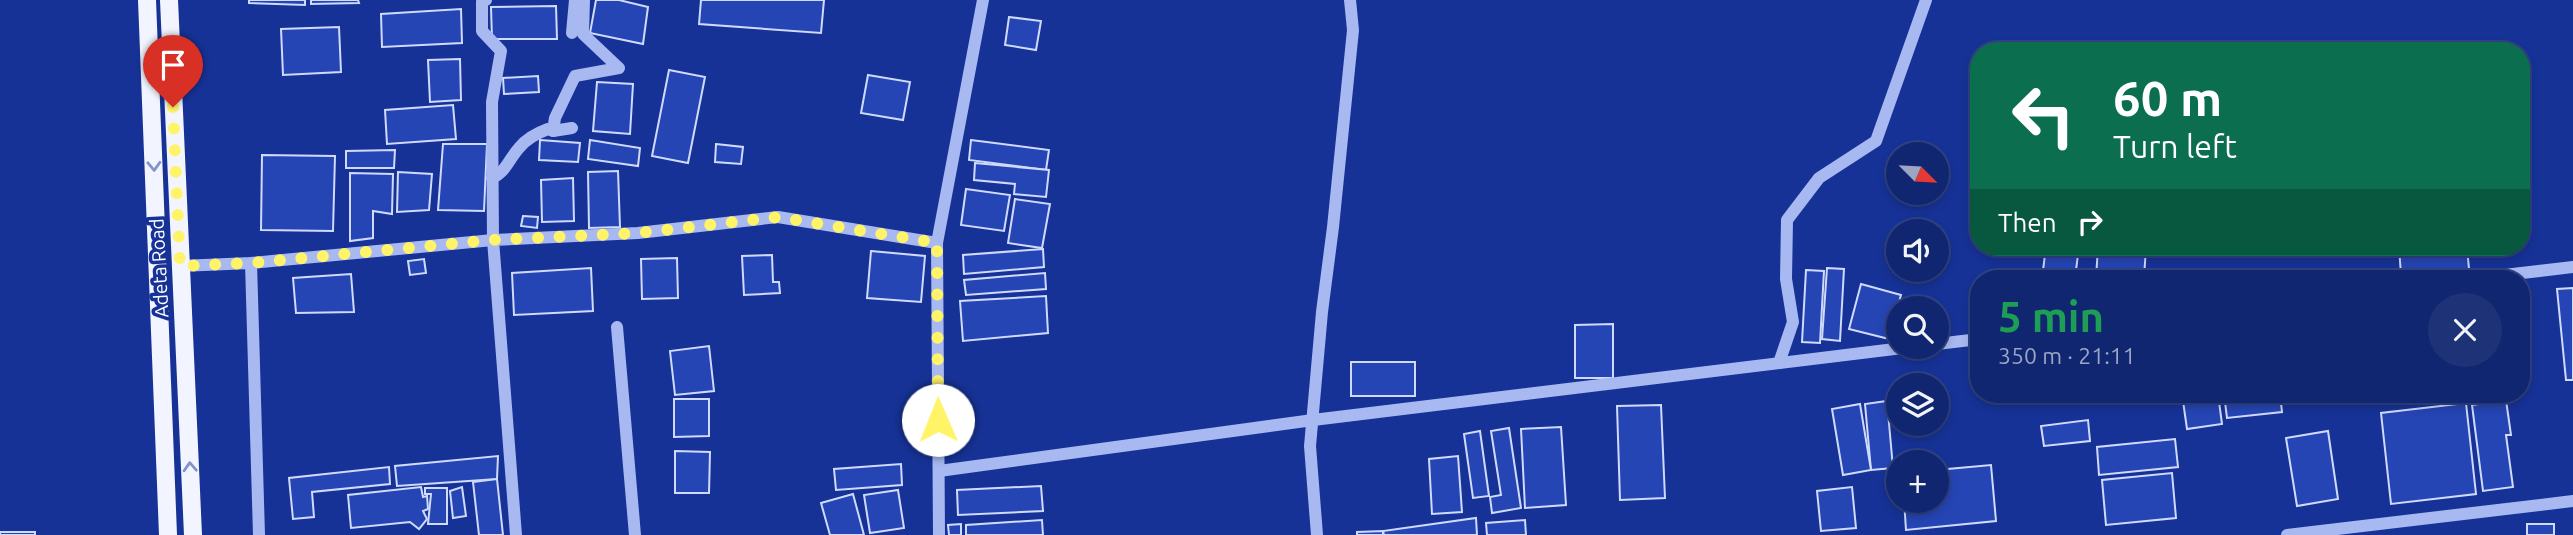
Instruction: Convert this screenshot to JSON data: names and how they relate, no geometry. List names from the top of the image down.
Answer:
{
  "streets": {
    "main road": ["Adeta Road"]
  },
  "north": "bottom right",
  "page": {
    "turn": ["60 m", "Turn left"],
    "map_buttons": "+",
    "then": "Then",
    "heading": ["5 min", "350 m · 21:11"]
  }
}
